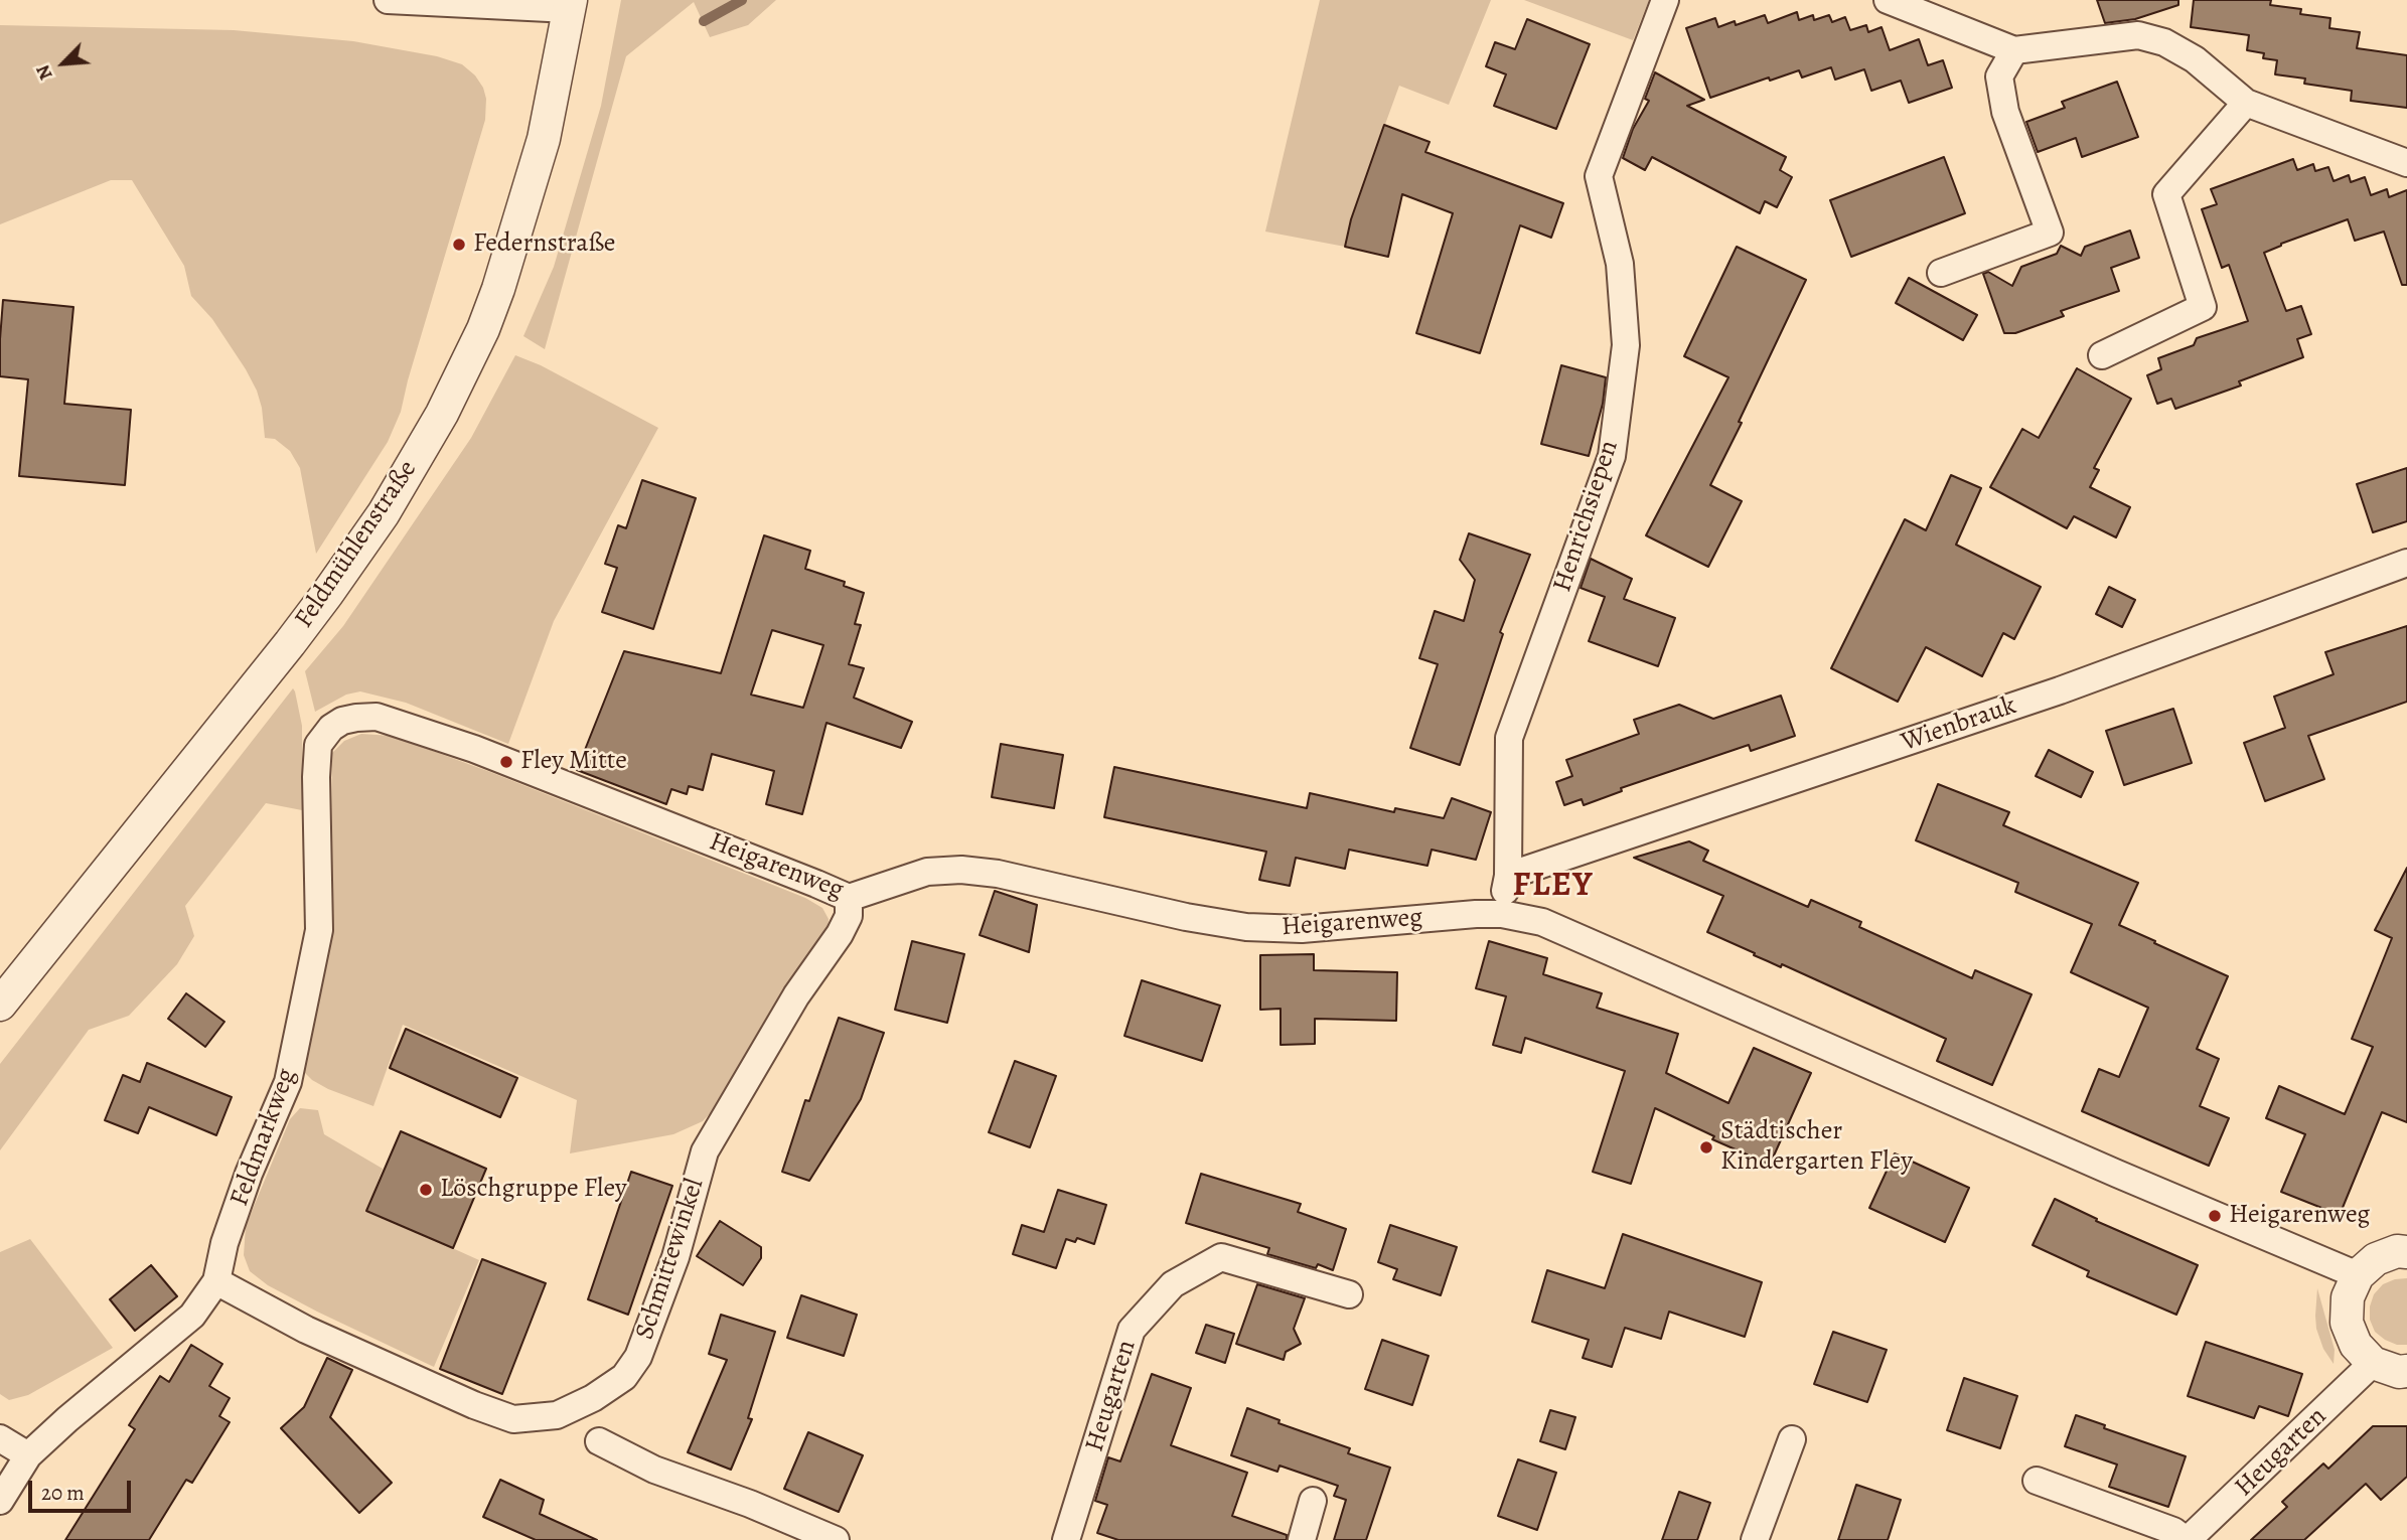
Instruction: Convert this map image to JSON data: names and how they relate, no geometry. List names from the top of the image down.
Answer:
{
  "streets": {
    "street": [
      "Henrichsiepen",
      "Feldmühlenstraße",
      "Wienbrauk",
      "Heigarenweg",
      "Feldmarkweg",
      "Schmittewinkel",
      "Heugarten"
    ]
  },
  "crossings": [
    ["Henrichsiepen", "Wienbrauk"],
    ["Henrichsiepen", "Heigarenweg"],
    ["Heigarenweg", "Feldmarkweg"],
    ["Heigarenweg", "Schmittewinkel"],
    ["Feldmarkweg", "Schmittewinkel"]
  ],
  "districts": ["FLEY"],
  "places": [
    "Federnstraße",
    "Fley Mitte",
    "Städtischer Kindergarten Fley",
    "Löschgruppe Fley",
    "Heigarenweg"
  ],
  "scale_bar": "20 m",
  "north": "bottom left"
}
